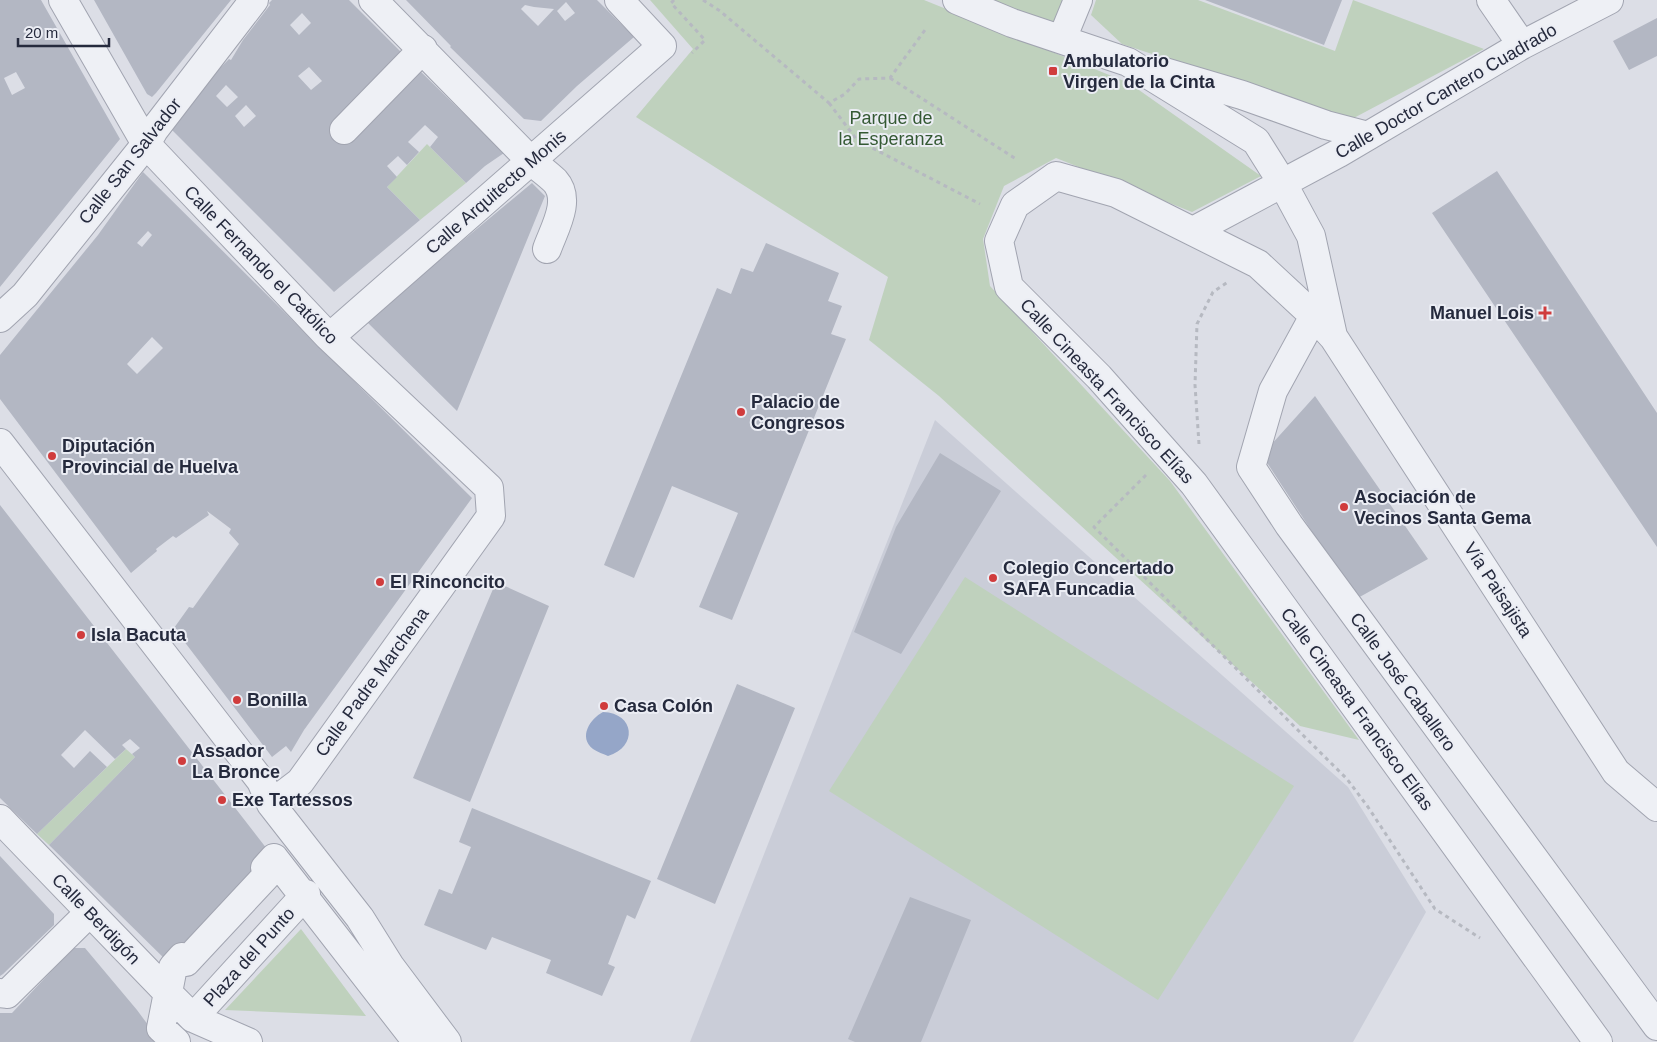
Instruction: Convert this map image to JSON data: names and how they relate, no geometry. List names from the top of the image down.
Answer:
{
  "streets": {
    "street": [
      "Calle Doctor Cantero Cuadrado",
      "Calle San Salvador",
      "Calle Arquitecto Monis",
      "Calle Fernando el Católico",
      "Calle Cineasta Francisco Elías",
      "Vía Paisajista",
      "Calle Padre Marchena",
      "Calle José Caballero",
      "Calle Berdigón",
      "Plaza del Punto"
    ]
  },
  "crossings": [
    ["Calle Doctor Cantero Cuadrado", "Calle Cineasta Francisco Elías"],
    ["Calle San Salvador", "Calle Fernando el Católico"],
    ["Calle Arquitecto Monis", "Calle Fernando el Católico"],
    ["Calle Fernando el Católico", "Calle Padre Marchena"],
    ["Calle Cineasta Francisco Elías", "Vía Paisajista"],
    ["Calle Cineasta Francisco Elías", "Calle José Caballero"],
    ["Calle Berdigón", "Plaza del Punto"]
  ],
  "parks": ["Parque de la Esperanza"],
  "places": {
    "transit": ["Ambulatorio Virgen de la Cinta"],
    "health": ["Manuel Lois"],
    "other": [
      "Palacio de Congresos",
      "Diputación Provincial de Huelva",
      "Asociación de Vecinos Santa Gema",
      "Colegio Concertado SAFA Funcadia",
      "El Rinconcito",
      "Isla Bacuta",
      "Bonilla",
      "Casa Colón",
      "Assador La Bronce",
      "Exe Tartessos"
    ]
  },
  "scale_bar": "20 m"
}
